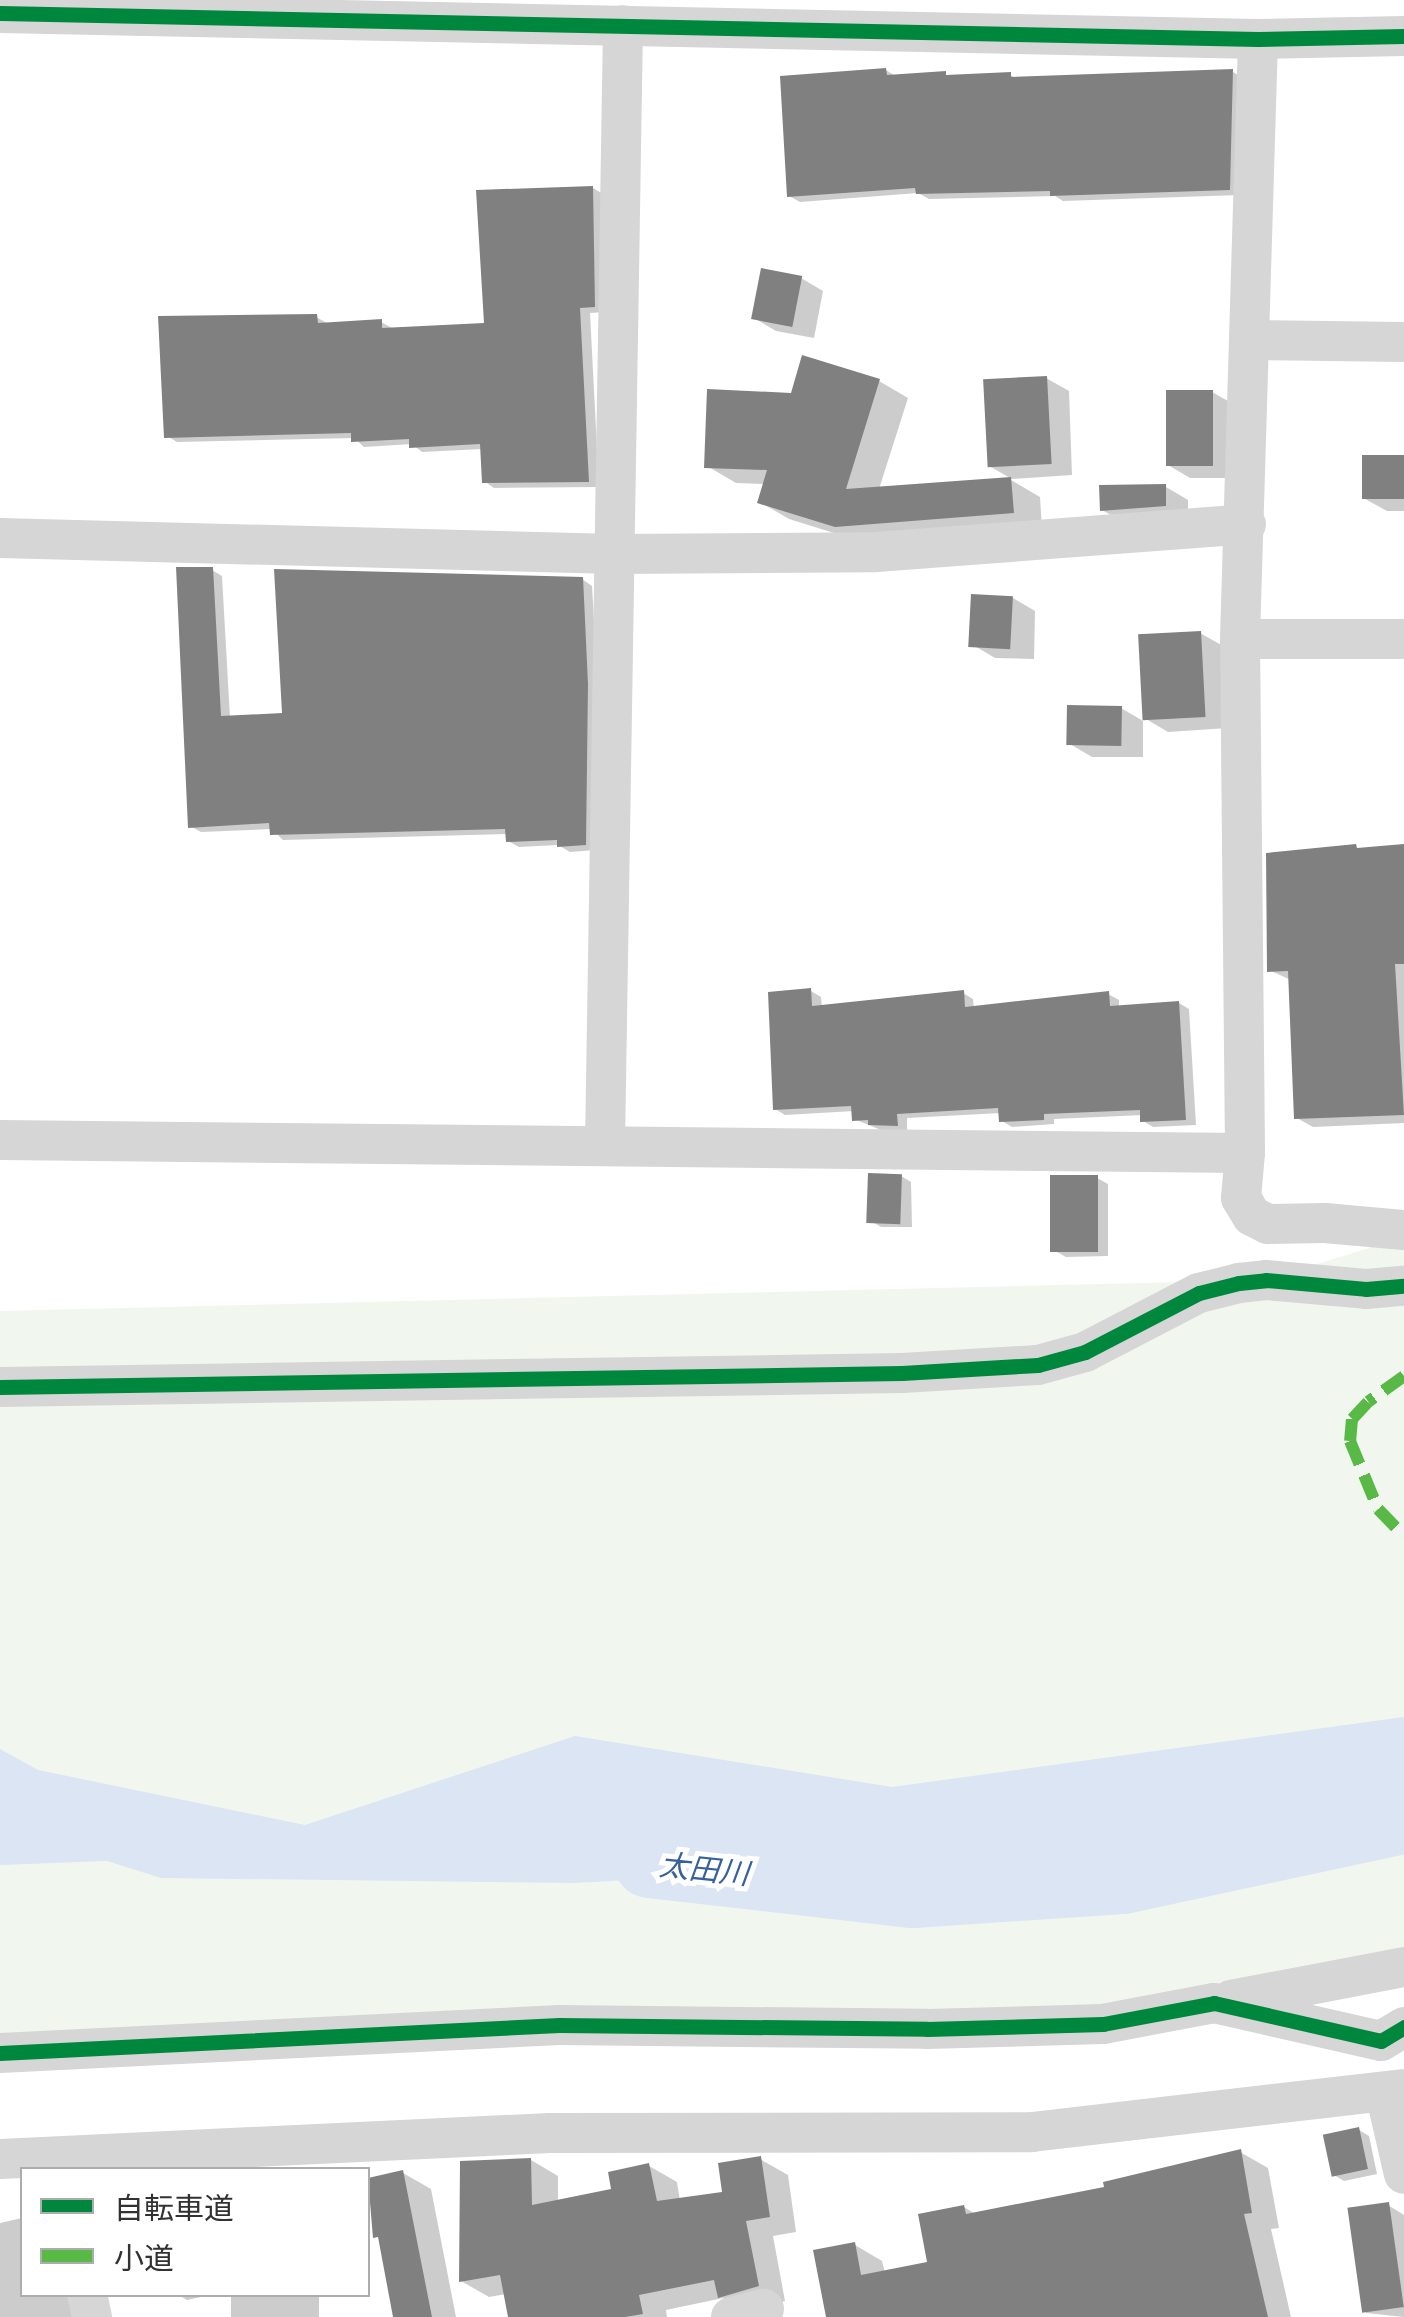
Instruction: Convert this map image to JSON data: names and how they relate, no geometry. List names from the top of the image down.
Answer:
{
  "water": ["太田川"],
  "legend": ["自転車道", "小道"]
}
